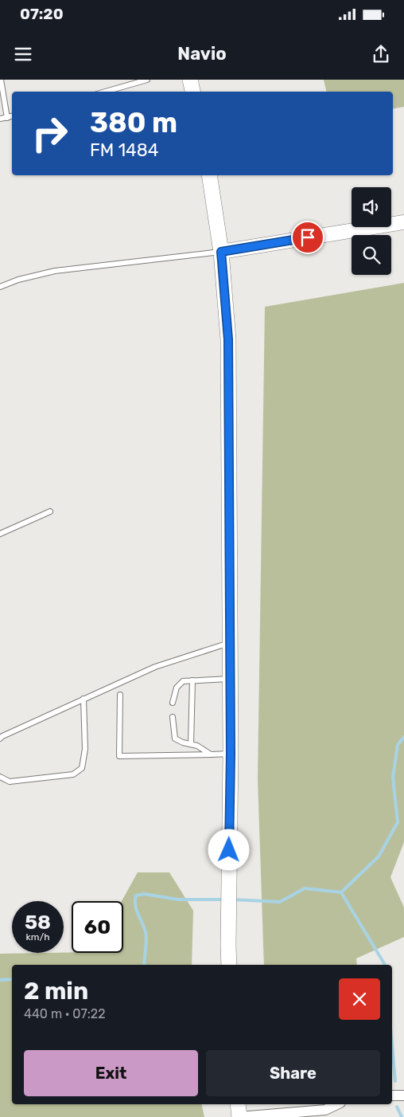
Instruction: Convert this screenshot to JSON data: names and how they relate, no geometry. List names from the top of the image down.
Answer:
{
  "page": {
    "status": "07:20",
    "header": "Navio",
    "turn": ["380 m", "FM 1484"],
    "speed": "58 km/h",
    "limit": "60",
    "heading": ["2 min", "440 m · 07:22"],
    "buttons": ["Exit", "Share"]
  }
}
